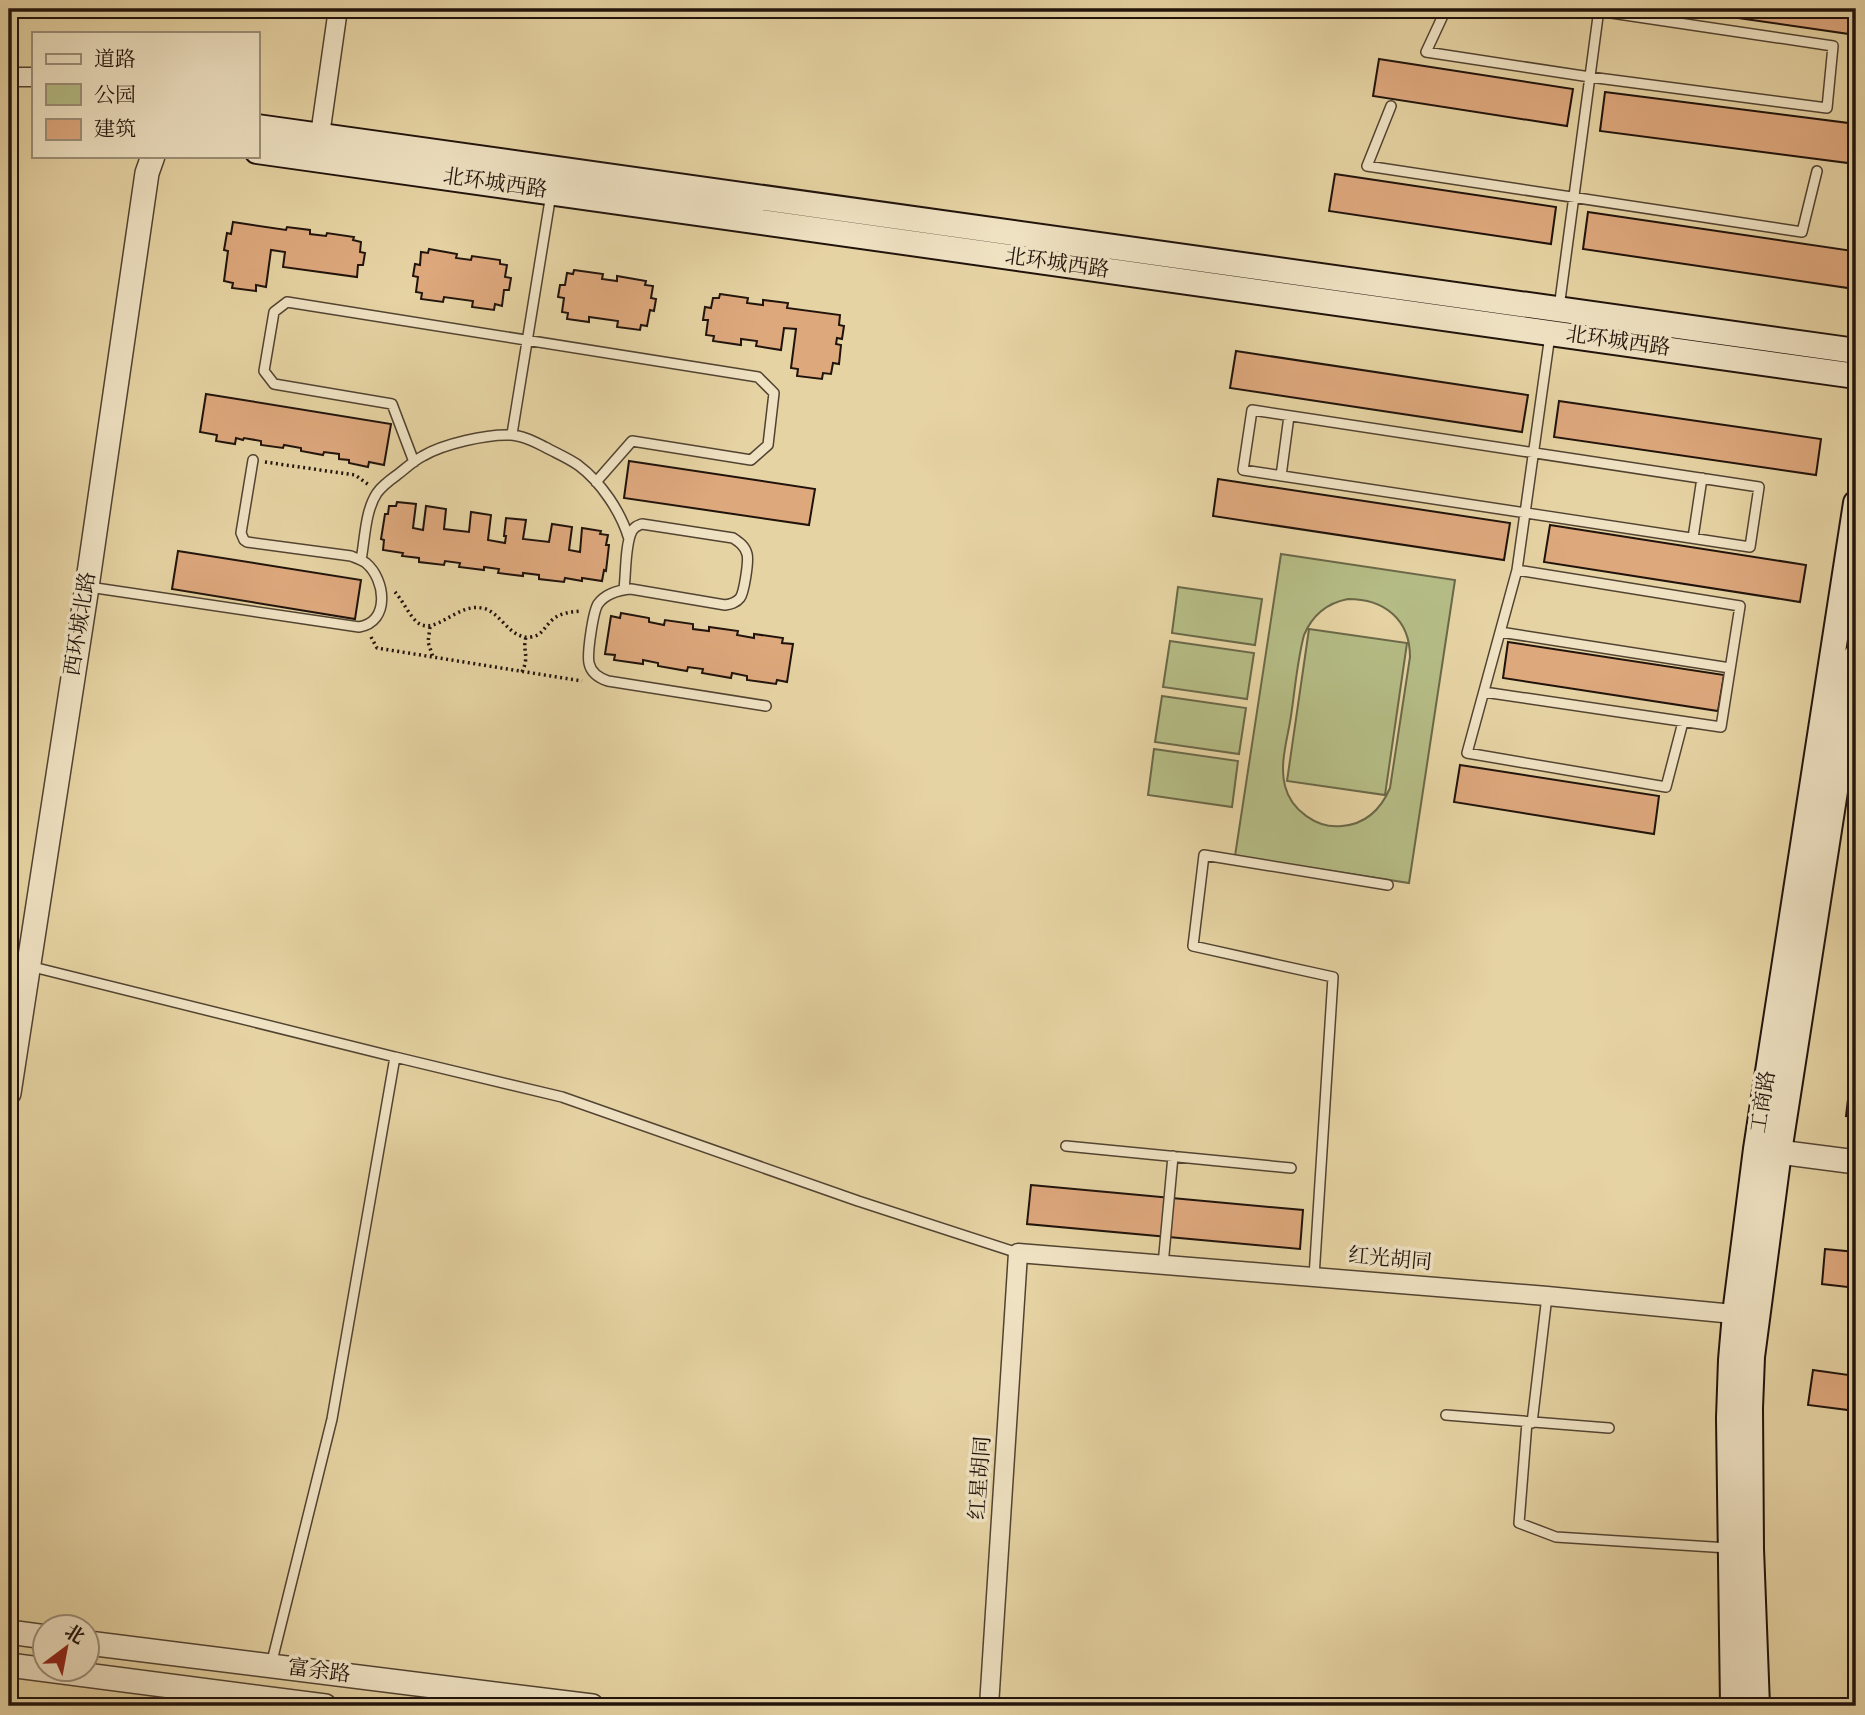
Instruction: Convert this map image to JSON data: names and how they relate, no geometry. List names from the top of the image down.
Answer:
{
  "streets": {
    "main road": ["北环城西路", "工商路"],
    "street": [
      "西环城北路",
      "红光胡同",
      "红星胡同",
      "富余路"
    ]
  },
  "crossings": [
    ["工商路", "红光胡同"],
    ["红光胡同", "红星胡同"]
  ],
  "legend": ["道路", "公园", "建筑"],
  "north": "top right"
}
